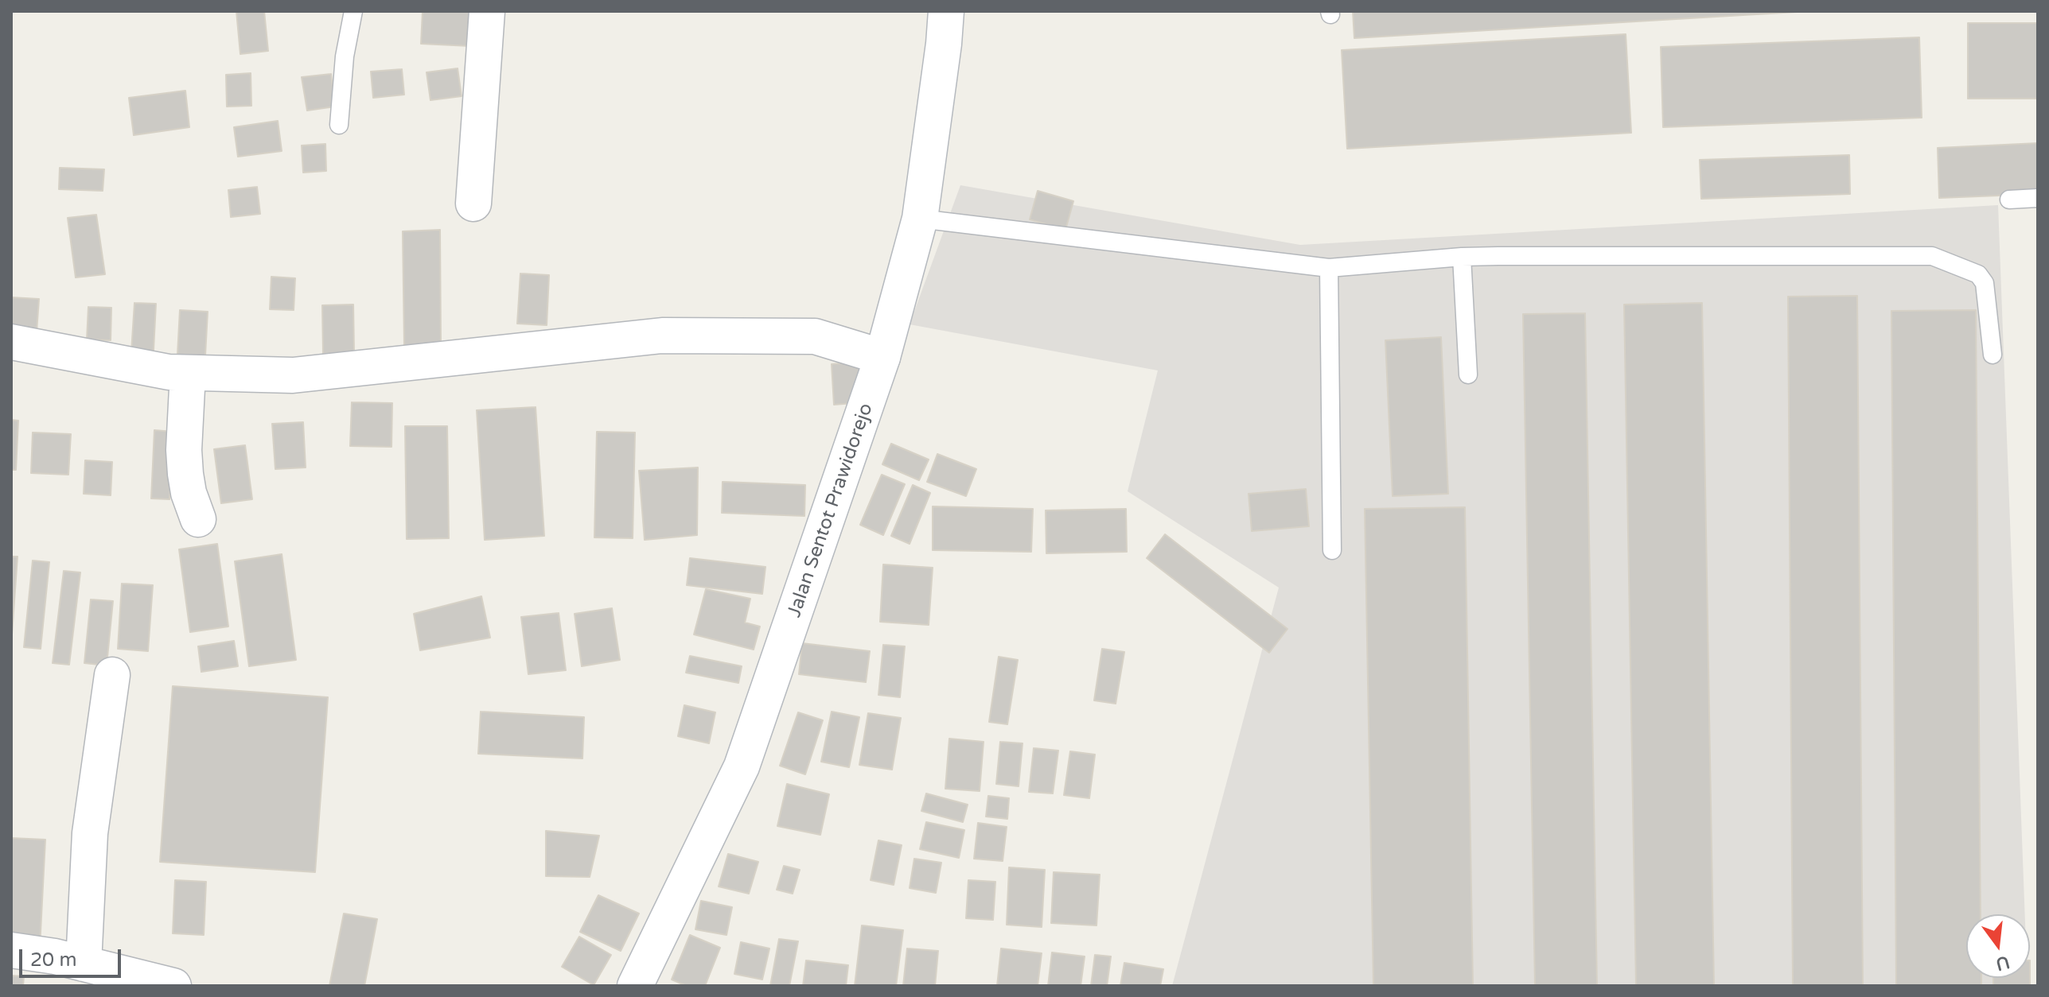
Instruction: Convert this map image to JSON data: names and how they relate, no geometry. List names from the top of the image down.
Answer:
{
  "streets": {
    "street": ["Jalan Sentot Prawidorejo"]
  },
  "scale_bar": "20 m",
  "north": "bottom"
}
